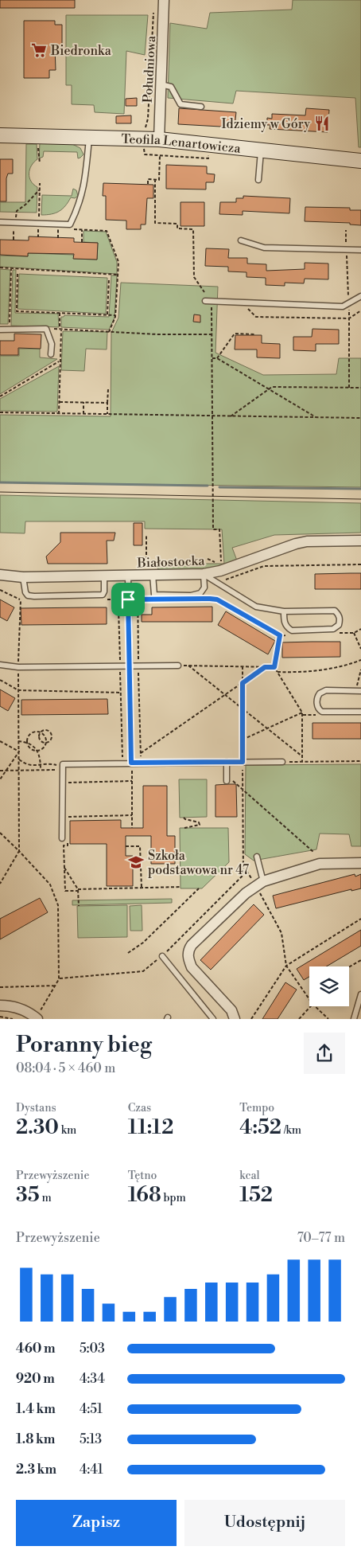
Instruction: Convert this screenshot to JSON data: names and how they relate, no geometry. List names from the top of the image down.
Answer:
{
  "streets": {
    "street": ["Południowa", "Teofila Lenartowicza", "Białostocka"]
  },
  "crossings": [
    ["Południowa", "Teofila Lenartowicza"]
  ],
  "places": {
    "supermarket": ["Biedronka"],
    "restaurant": ["Idziemy w Góry"],
    "school or university": ["Szkoła podstawowa nr 47"]
  },
  "page": {
    "heading": ["Poranny bieg", "08:04 · 5 × 460 m"],
    "stats": [
      ["Dystans", "2.30 km"],
      ["Czas", "11:12"],
      ["Tempo", "4:52 /km"],
      ["Przewyższenie", "35 m"],
      ["Tętno", "168 bpm"],
      ["kcal", "152"]
    ],
    "chart": ["Przewyższenie", "70–77 m"],
    "list": [
      {
        "name": "460 m",
        "note": "5:03"
      },
      {
        "name": "920 m",
        "note": "4:34"
      },
      {
        "name": "1.4 km",
        "note": "4:51"
      },
      {
        "name": "1.8 km",
        "note": "5:13"
      },
      {
        "name": "2.3 km",
        "note": "4:41"
      }
    ],
    "buttons": ["Zapisz", "Udostępnij"]
  }
}
